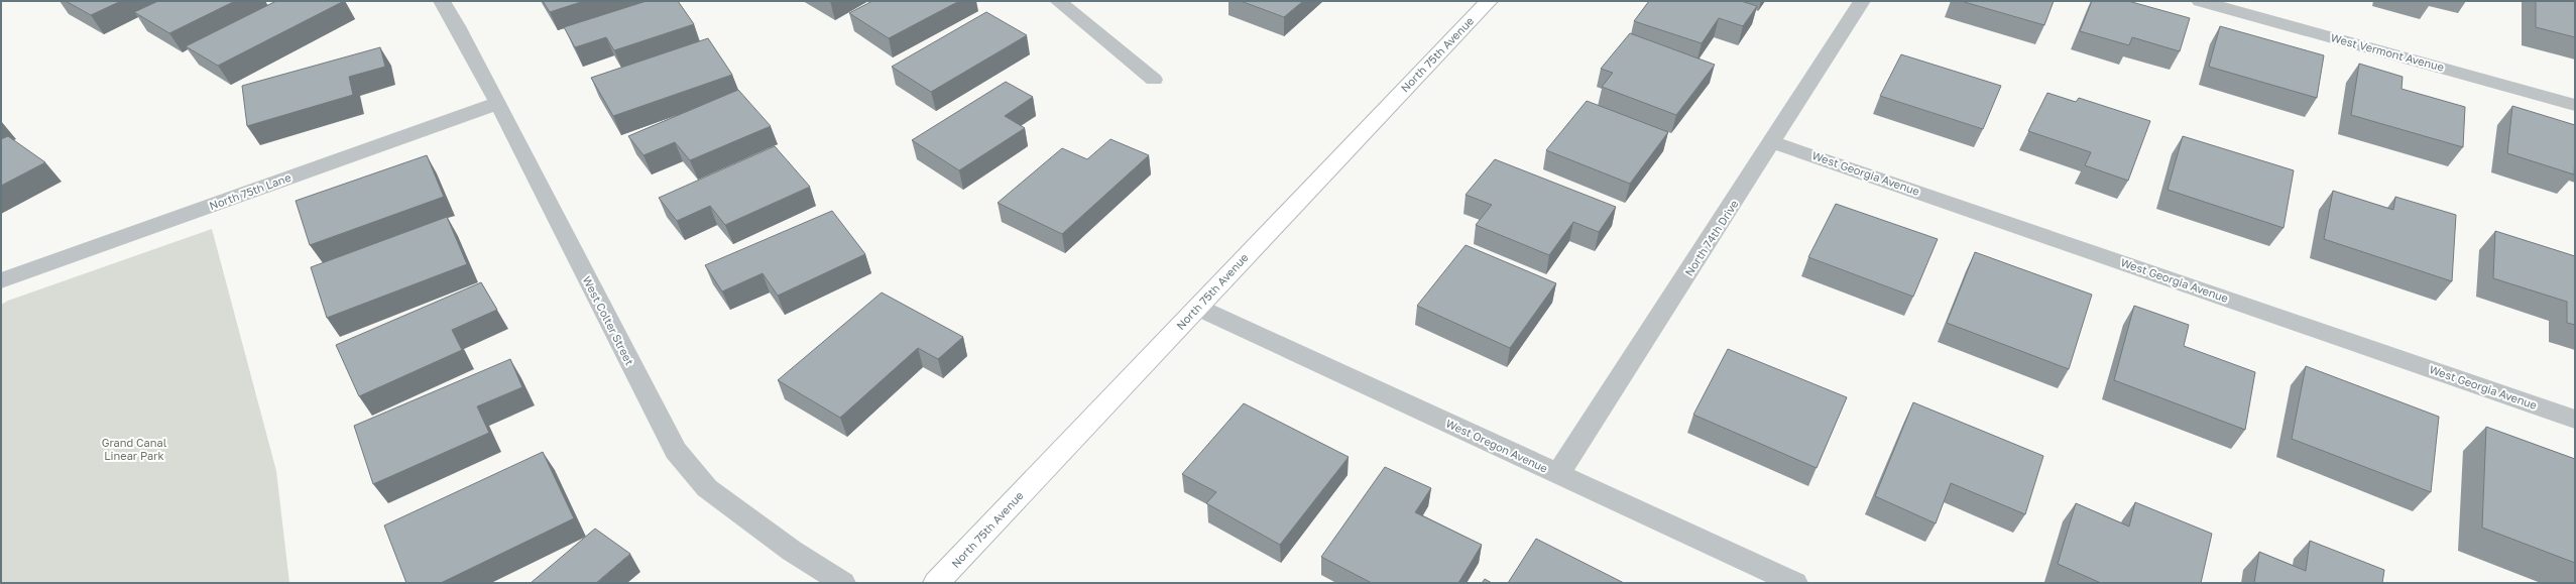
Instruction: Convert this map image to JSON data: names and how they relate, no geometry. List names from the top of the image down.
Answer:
{
  "streets": {
    "main road": ["North 75th Avenue"],
    "street": [
      "West Vermont Avenue",
      "West Georgia Avenue",
      "North 75th Lane",
      "North 74th Drive",
      "West Colter Street",
      "West Oregon Avenue"
    ]
  },
  "crossings": [
    ["North 75th Avenue", "West Oregon Avenue"],
    ["West Georgia Avenue", "North 74th Drive"],
    ["North 75th Lane", "West Colter Street"],
    ["North 74th Drive", "West Oregon Avenue"]
  ],
  "parks": ["Grand Canal Linear Park"]
}
